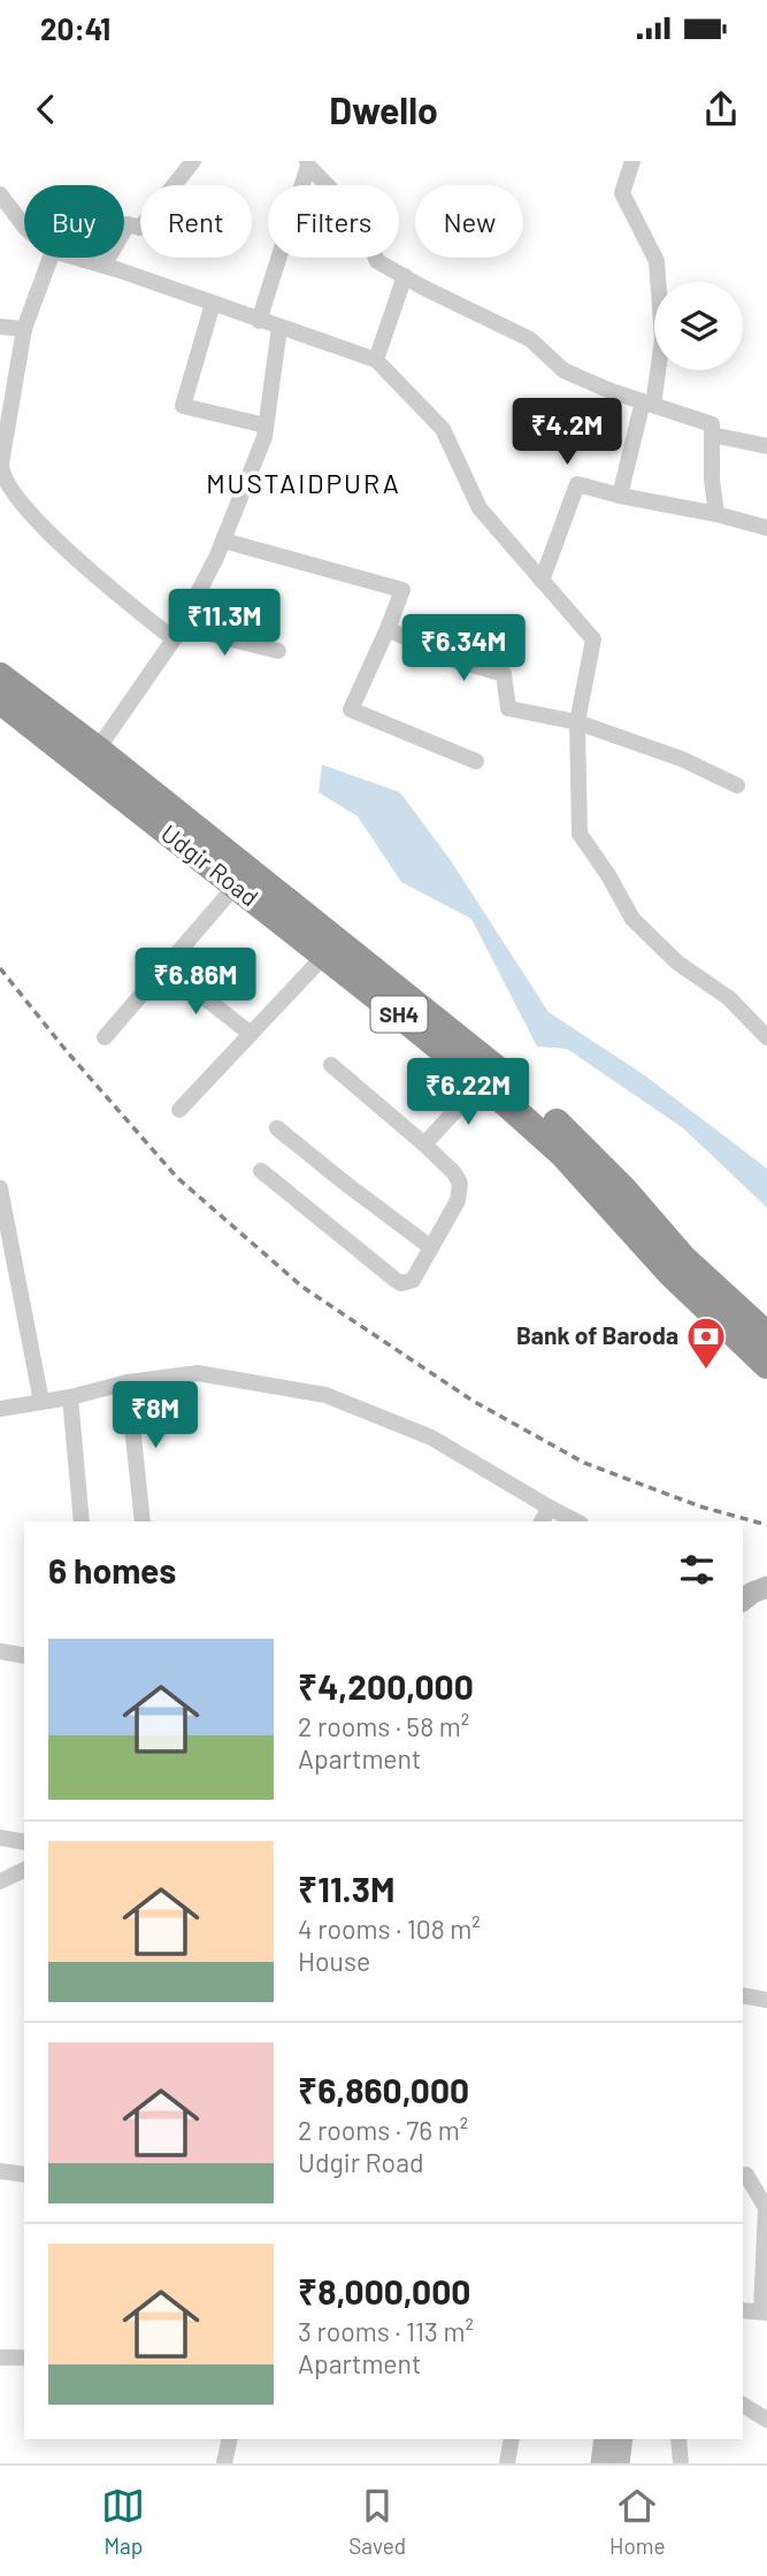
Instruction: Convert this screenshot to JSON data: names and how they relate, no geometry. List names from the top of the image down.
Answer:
{
  "streets": {
    "highway": ["Udgir Road", "SH4"]
  },
  "districts": ["MUSTAIDPURA"],
  "places": {
    "bank": ["Bank of Baroda"]
  },
  "page": {
    "status": "20:41",
    "header": "Dwello",
    "chip": [
      "Buy",
      "Rent",
      "Filters",
      "New"
    ],
    "price": [
      "₹4.2M",
      "₹11.3M",
      "₹6.34M",
      "₹6.86M",
      "₹6.22M",
      "₹8M"
    ],
    "heading": "6 homes",
    "list": [
      {
        "name": "₹4,200,000",
        "note": "2 rooms · 58 m² · Apartment"
      },
      {
        "name": "₹11.3M",
        "note": "4 rooms · 108 m² · House"
      },
      {
        "name": "₹6,860,000",
        "note": "2 rooms · 76 m² · Udgir Road"
      },
      {
        "name": "₹8,000,000",
        "note": "3 rooms · 113 m² · Apartment"
      }
    ],
    "tabs": ["Map", "Saved", "Home"]
  }
}
